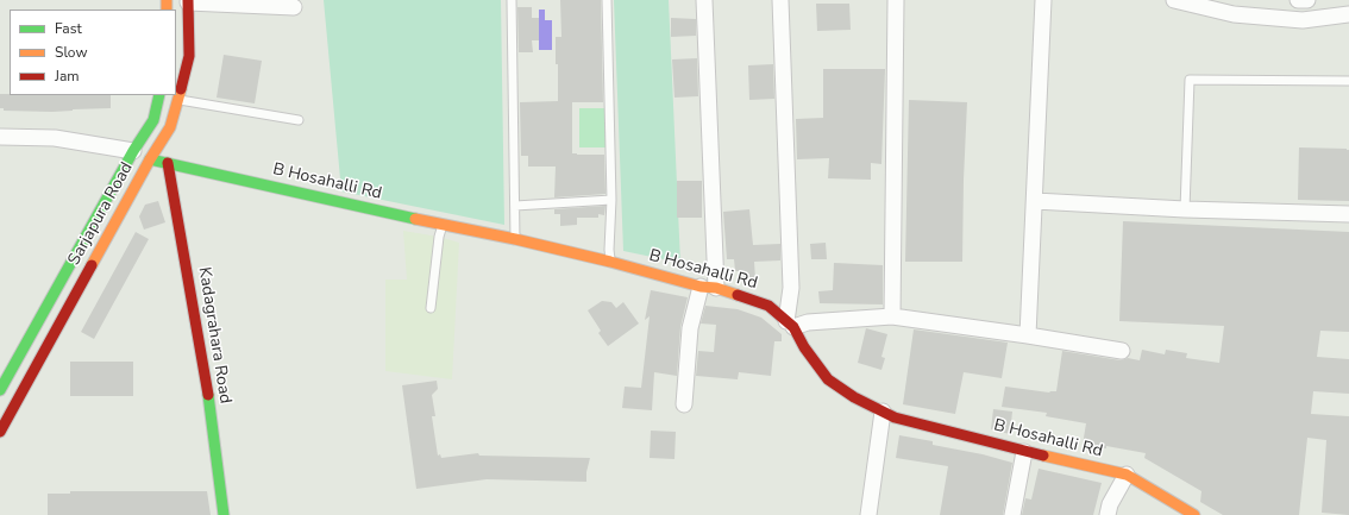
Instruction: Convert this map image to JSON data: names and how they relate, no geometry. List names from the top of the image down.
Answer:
{
  "streets": {
    "street": ["B Hosahalli Rd", "Sarjapura Road", "Kadagrahara Road"]
  },
  "crossings": [
    ["B Hosahalli Rd", "Sarjapura Road"],
    ["B Hosahalli Rd", "Kadagrahara Road"]
  ],
  "legend": ["Fast", "Slow", "Jam"]
}
